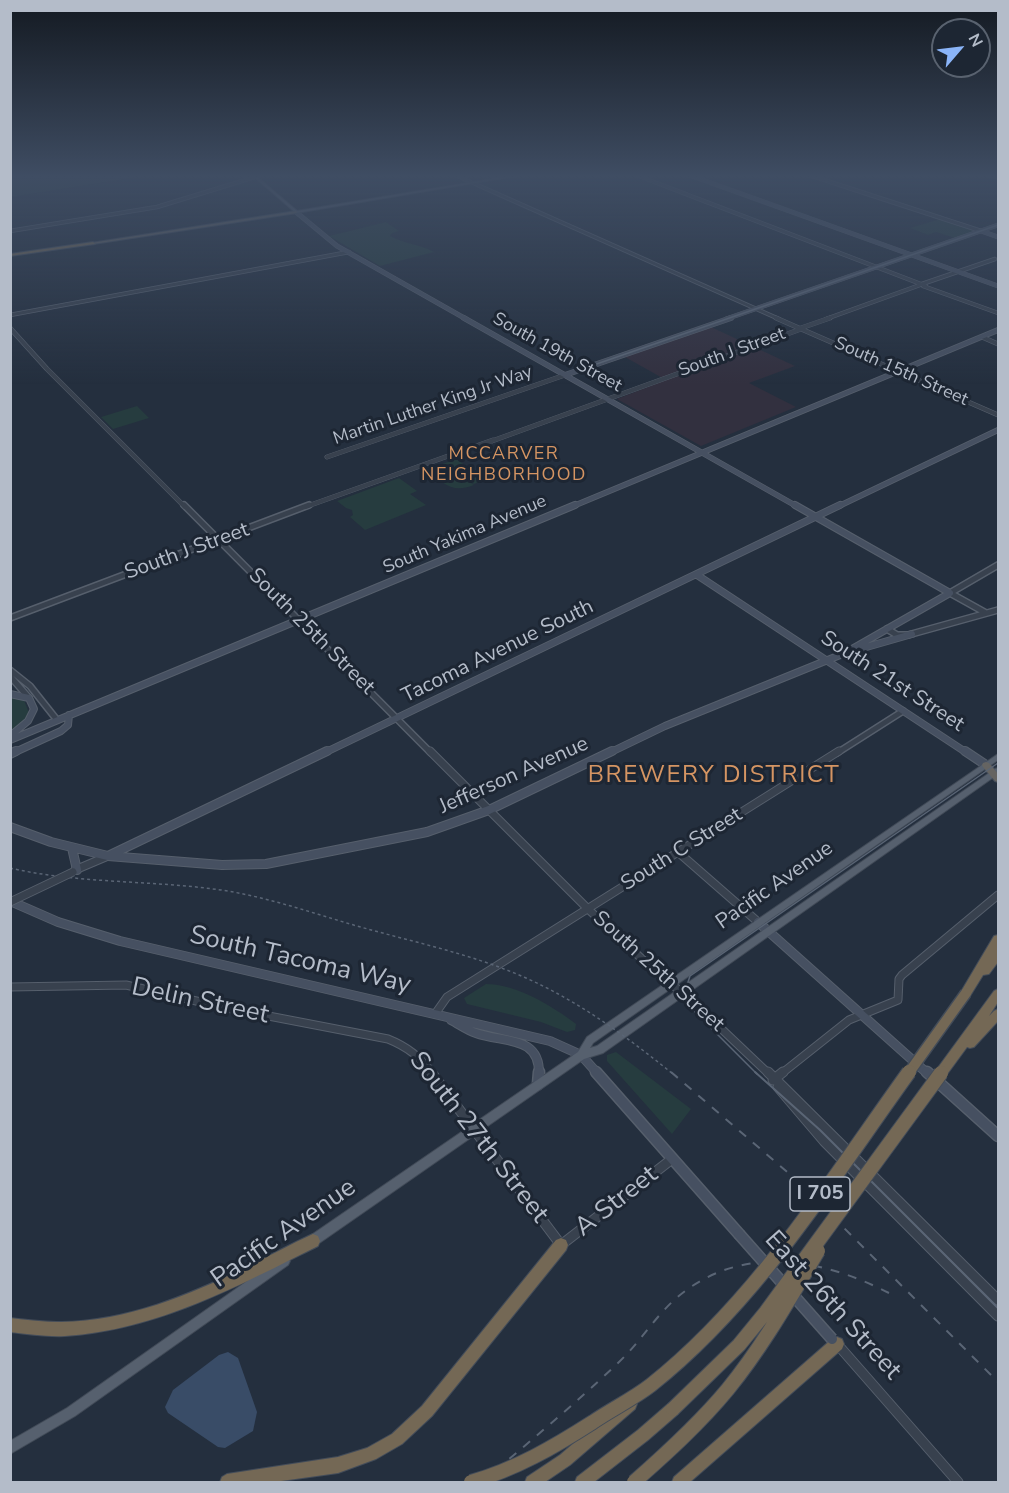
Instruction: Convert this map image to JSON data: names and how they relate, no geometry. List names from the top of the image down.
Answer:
{
  "streets": {
    "highway": ["South 21st Street", "I 705"],
    "main road": [
      "South 19th Street",
      "Martin Luther King Jr Way",
      "South Yakima Avenue",
      "Tacoma Avenue South",
      "Jefferson Avenue",
      "Pacific Avenue",
      "South Tacoma Way",
      "East 26th Street"
    ],
    "street": [
      "South J Street",
      "South 15th Street",
      "South 25th Street",
      "South C Street",
      "Delin Street",
      "South 27th Street",
      "A Street"
    ]
  },
  "crossings": [
    ["South 19th Street", "South J Street"],
    ["South 19th Street", "Martin Luther King Jr Way"],
    ["South 19th Street", "South Yakima Avenue"],
    ["South 19th Street", "Tacoma Avenue South"],
    ["South J Street", "South 15th Street"],
    ["South J Street", "South 25th Street"],
    ["South 15th Street", "Martin Luther King Jr Way"],
    ["South 15th Street", "South Yakima Avenue"],
    ["South Yakima Avenue", "South 25th Street"],
    ["South 25th Street", "Tacoma Avenue South"],
    ["South 25th Street", "Jefferson Avenue"],
    ["South 25th Street", "South C Street"],
    ["South 25th Street", "Pacific Avenue"],
    ["Tacoma Avenue South", "South 21st Street"],
    ["Tacoma Avenue South", "Jefferson Avenue"],
    ["Tacoma Avenue South", "South Tacoma Way"],
    ["South 21st Street", "Jefferson Avenue"],
    ["South 21st Street", "South C Street"],
    ["South 21st Street", "Pacific Avenue"],
    ["South C Street", "South Tacoma Way"],
    ["Pacific Avenue", "South Tacoma Way"],
    ["Pacific Avenue", "South 27th Street"],
    ["Pacific Avenue", "East 26th Street"],
    ["South Tacoma Way", "East 26th Street"],
    ["Delin Street", "South 27th Street"],
    ["South 27th Street", "A Street"],
    ["A Street", "East 26th Street"]
  ],
  "districts": ["MCCARVER NEIGHBORHOOD", "BREWERY DISTRICT"],
  "north": "top right"
}
